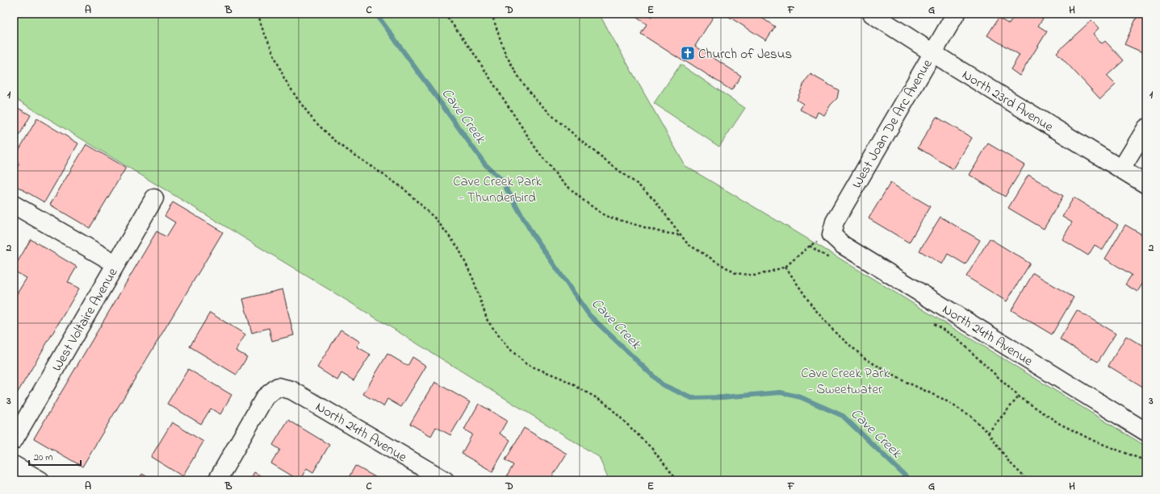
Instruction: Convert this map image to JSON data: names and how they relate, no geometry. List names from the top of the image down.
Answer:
{
  "streets": {
    "street": [
      "North 23rd Avenue",
      "West Joan De Arc Avenue",
      "West Voltaire Avenue",
      "North 24th Avenue"
    ]
  },
  "crossings": [
    ["North 23rd Avenue", "West Joan De Arc Avenue"],
    ["West Joan De Arc Avenue", "North 24th Avenue"]
  ],
  "water": ["Cave Creek"],
  "parks": ["Cave Creek Park - Thunderbird", "Cave Creek Park - Sweetwater"],
  "places": {
    "church": ["Church of Jesus"]
  },
  "scale_bar": "20 m",
  "grid": {
    "columns": [
      "A",
      "B",
      "C",
      "D",
      "E",
      "F",
      "G",
      "H"
    ],
    "rows": ["1", "2", "3"]
  }
}
